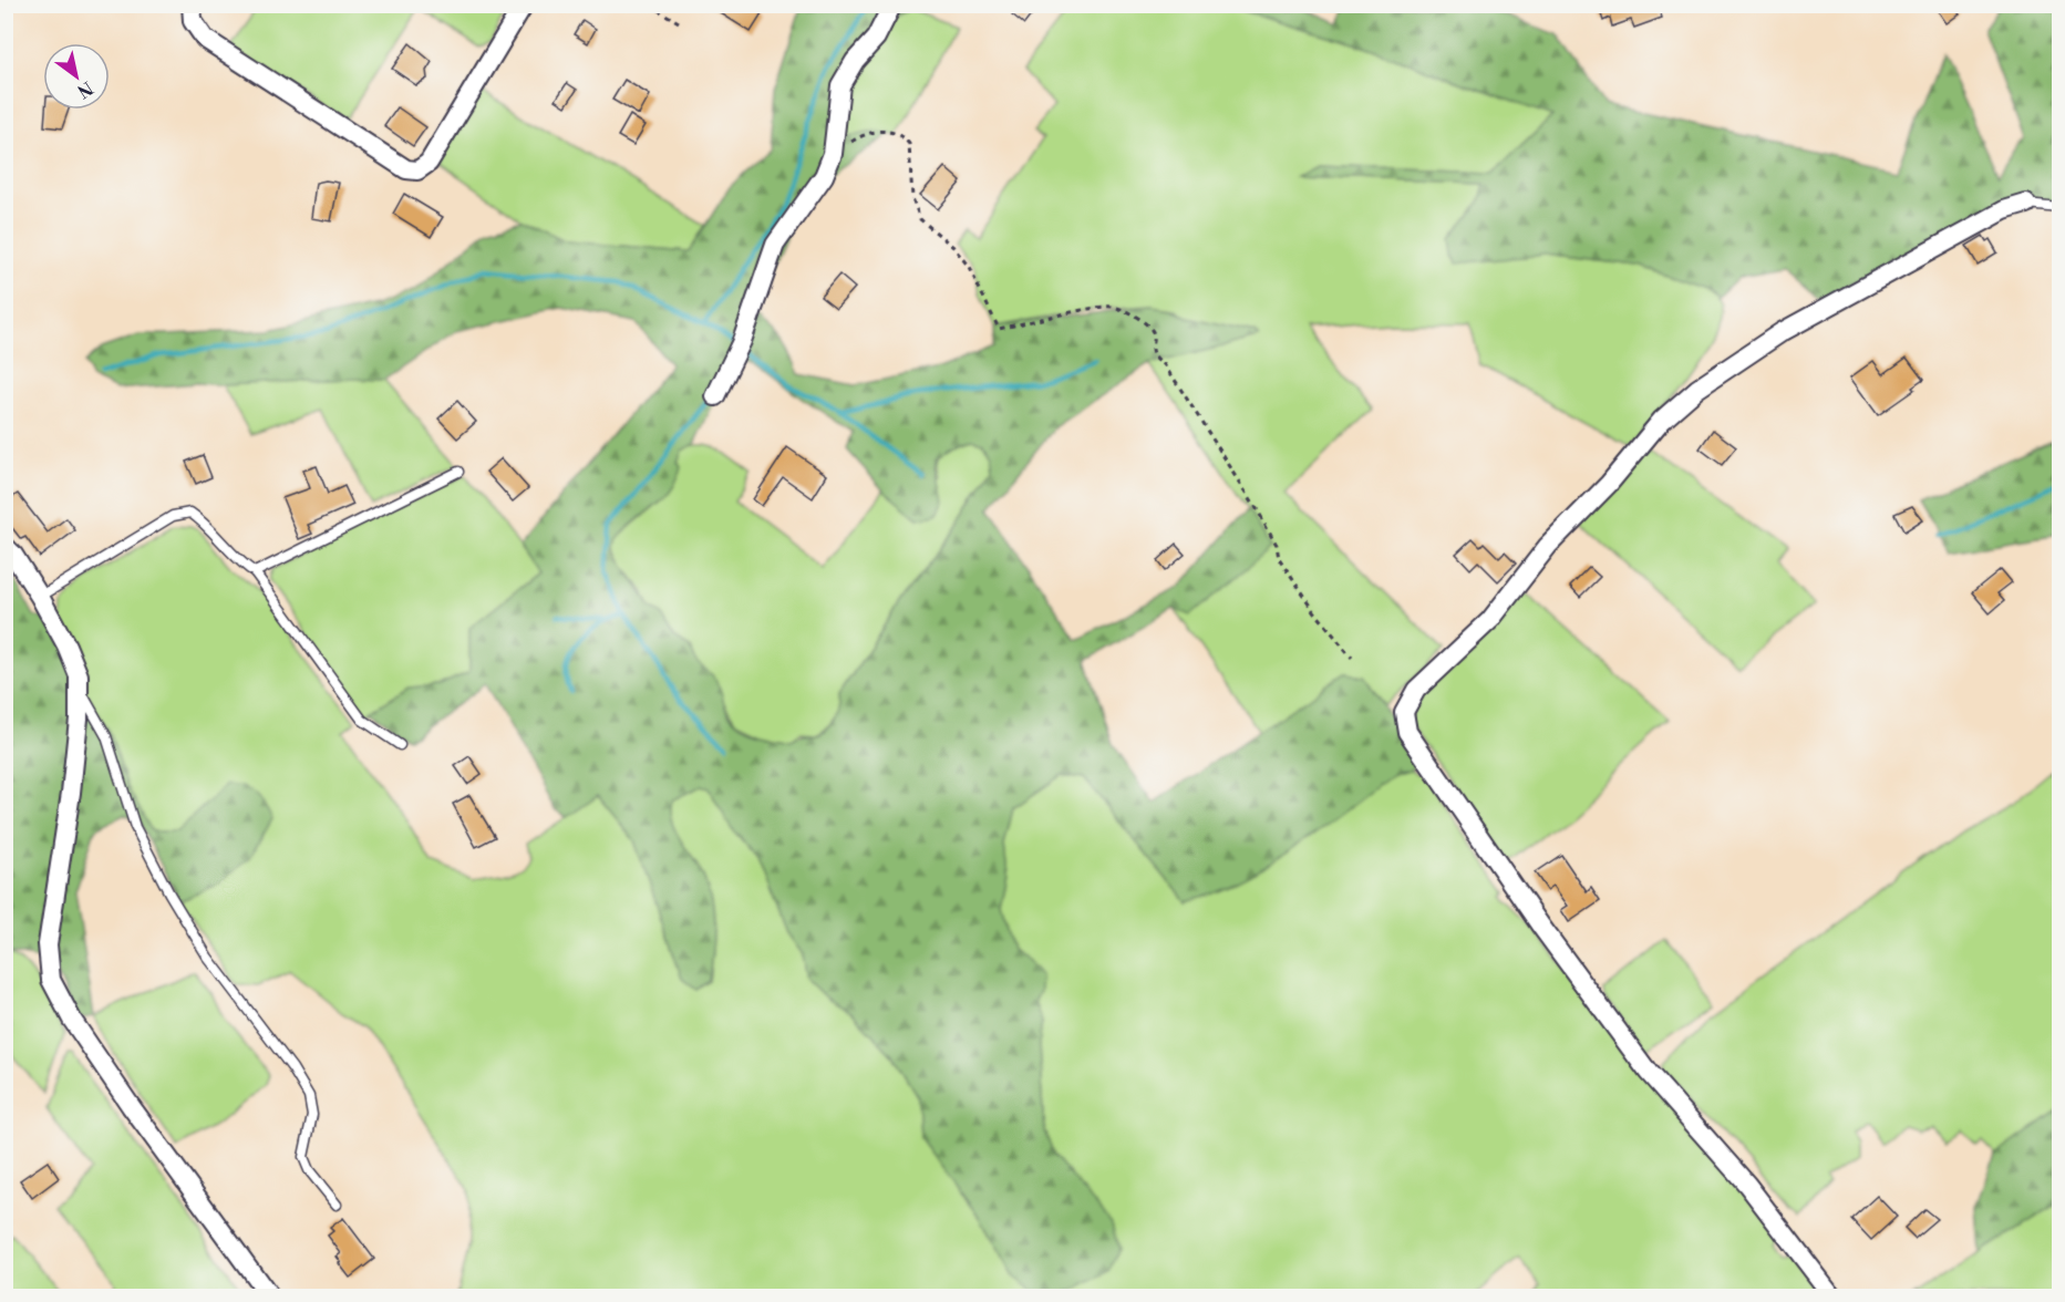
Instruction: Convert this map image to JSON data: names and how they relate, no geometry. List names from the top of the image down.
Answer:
{
  "north": "bottom right"
}
